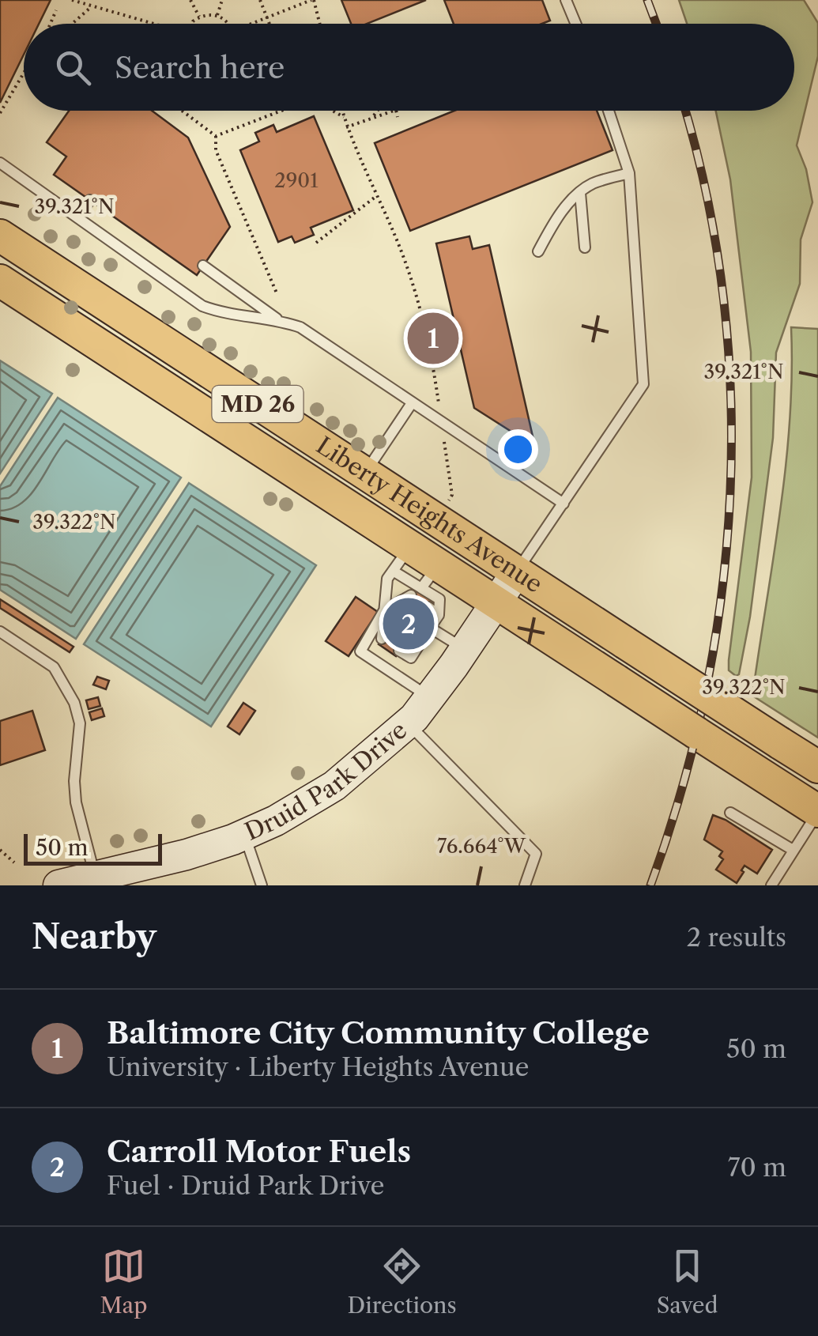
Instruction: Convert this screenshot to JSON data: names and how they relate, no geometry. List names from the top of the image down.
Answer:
{
  "streets": {
    "main road": ["MD 26", "Liberty Heights Avenue", "Druid Park Drive"]
  },
  "crossings": [
    ["Liberty Heights Avenue", "Druid Park Drive"]
  ],
  "house_numbers": ["2901"],
  "scale_bar": "50 m",
  "page": {
    "search": "Search here",
    "pins": ["1", "2"],
    "scale": "50 m",
    "heading": ["Nearby", "2 results"],
    "list": [
      {
        "mark": "1",
        "name": "Baltimore City Community College",
        "note": "University · Liberty Heights Avenue",
        "value": "50 m"
      },
      {
        "mark": "2",
        "name": "Carroll Motor Fuels",
        "note": "Fuel · Druid Park Drive",
        "value": "70 m"
      }
    ],
    "nav": ["Map", "Directions", "Saved"]
  },
  "coordinates": ["39.321°N", "39.322°N", "76.664°W"]
}
